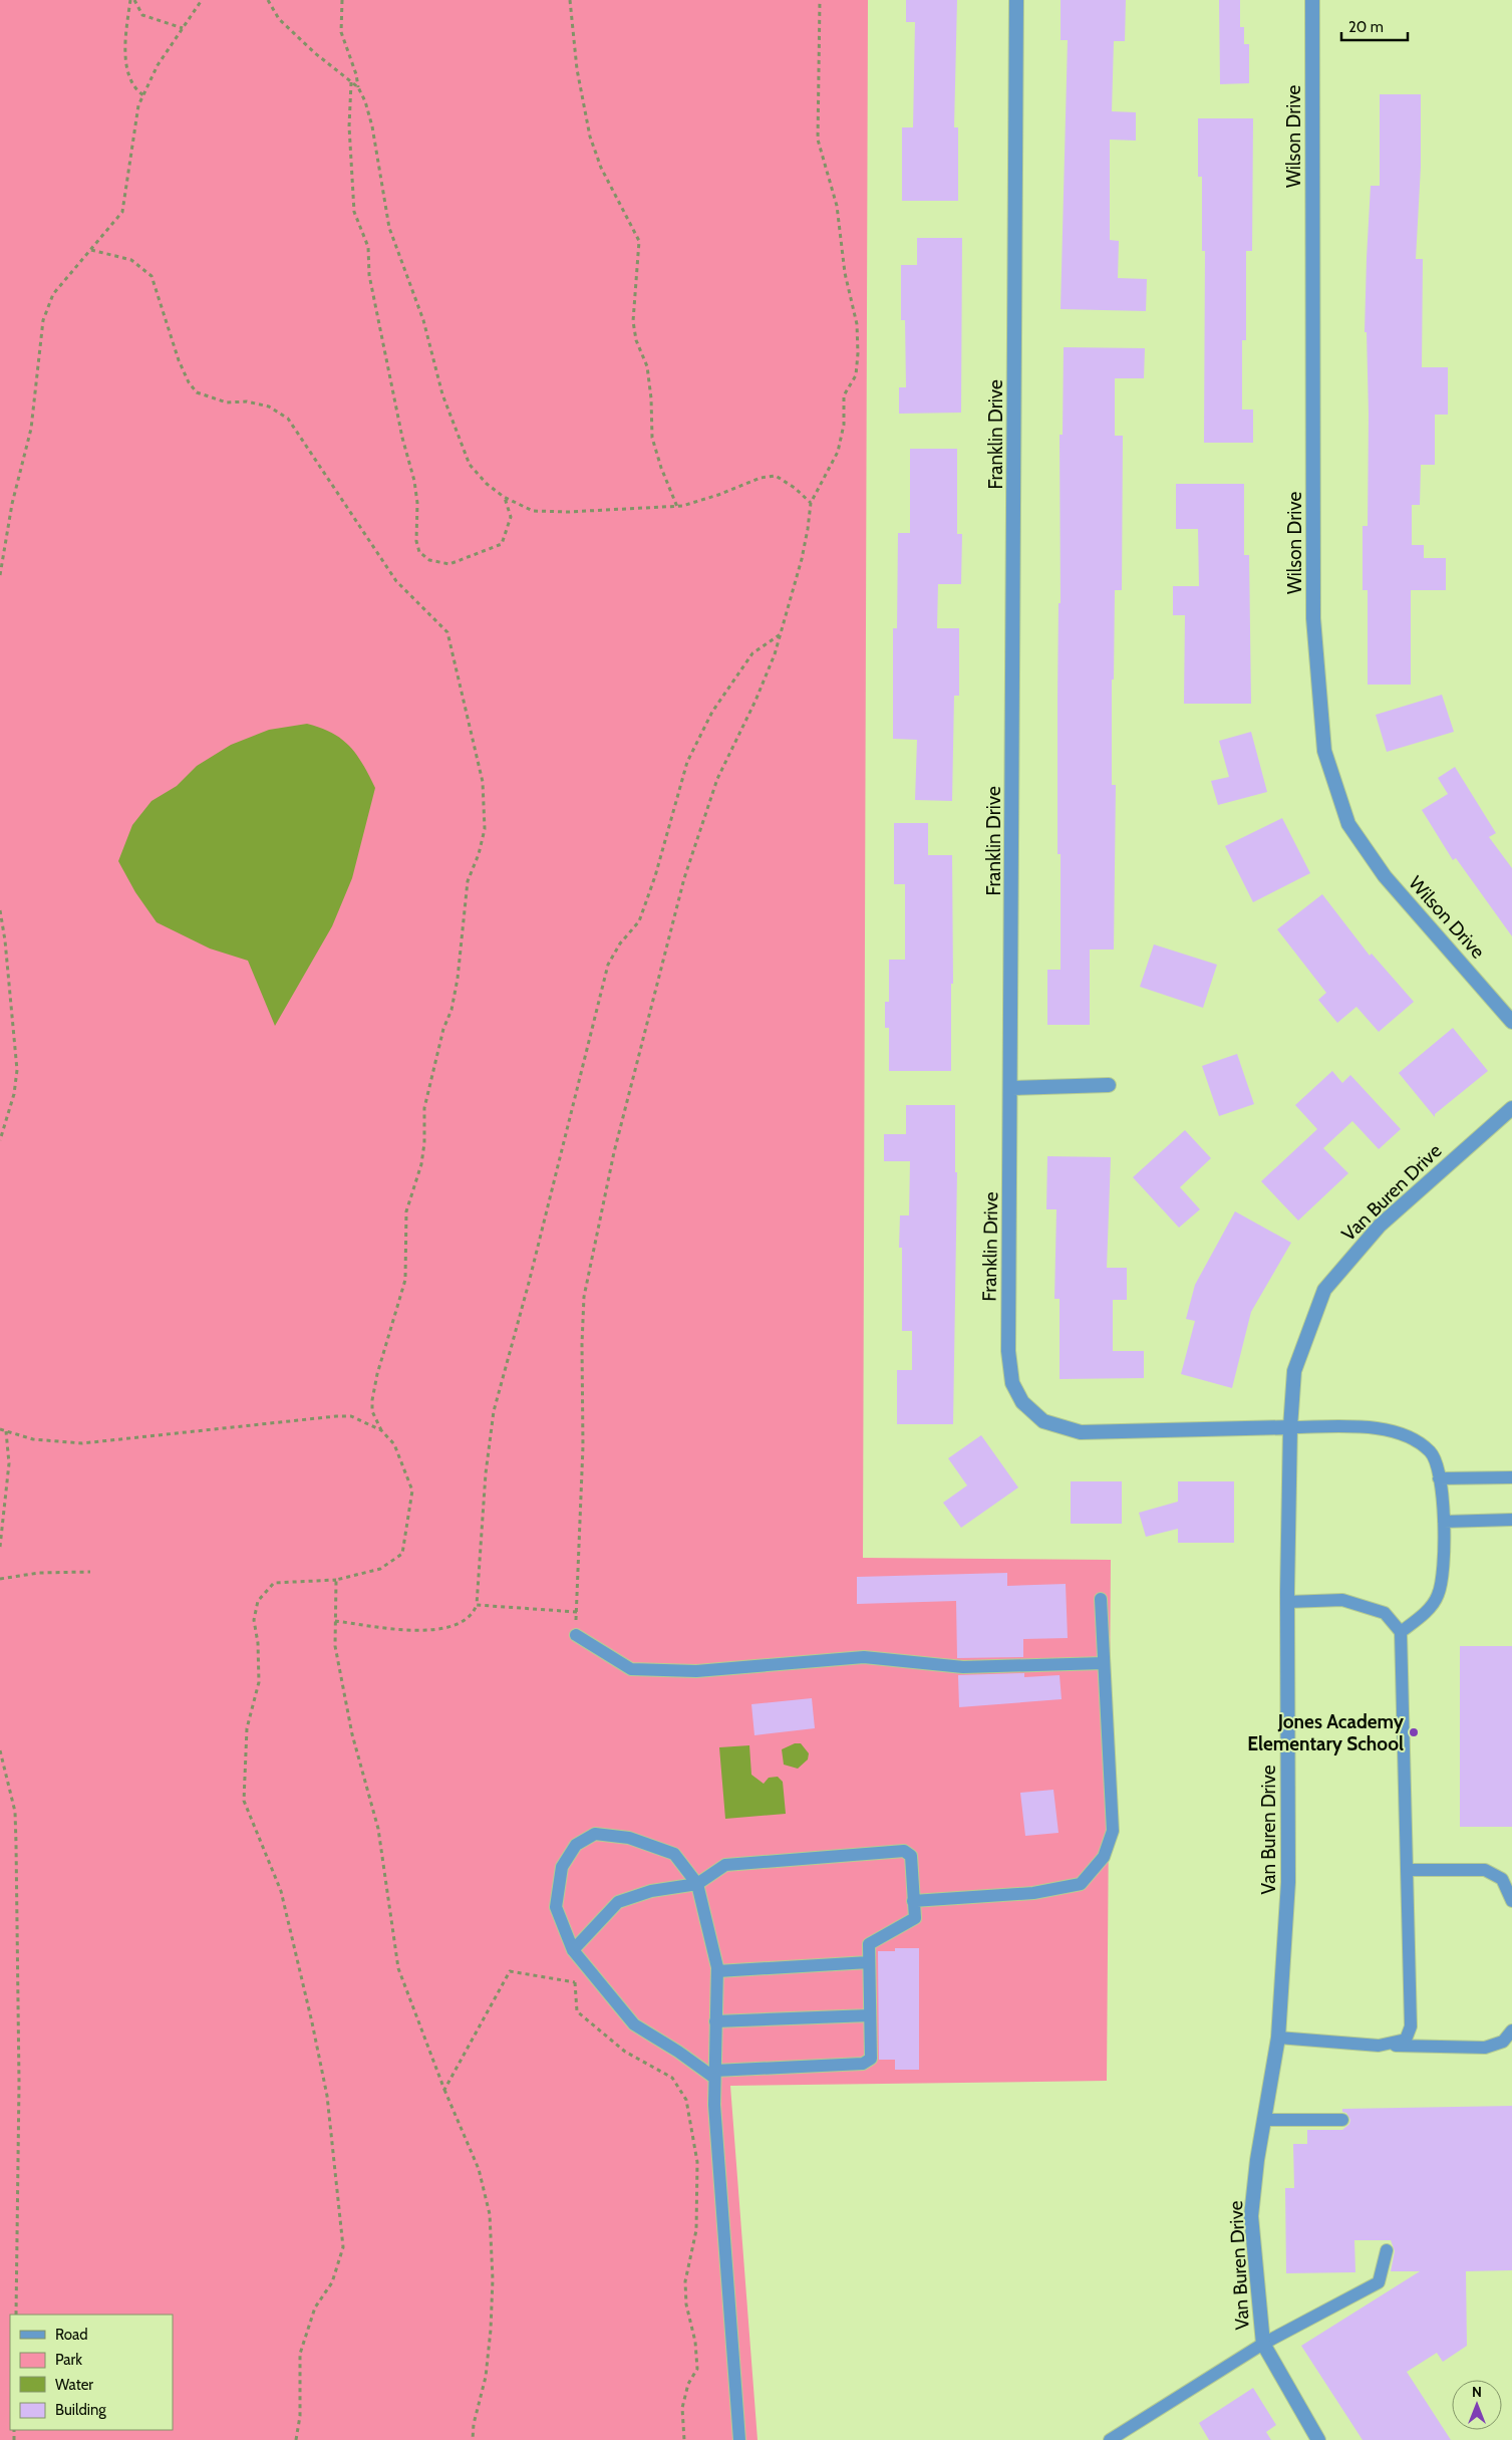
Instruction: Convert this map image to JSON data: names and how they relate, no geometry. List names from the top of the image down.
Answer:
{
  "streets": {
    "street": ["Wilson Drive", "Franklin Drive", "Van Buren Drive"]
  },
  "crossings": [
    ["Franklin Drive", "Van Buren Drive"]
  ],
  "places": ["Jones Academy Elementary School"],
  "legend": [
    "Road",
    "Park",
    "Water",
    "Building"
  ],
  "scale_bar": "20 m",
  "north": "top"
}
